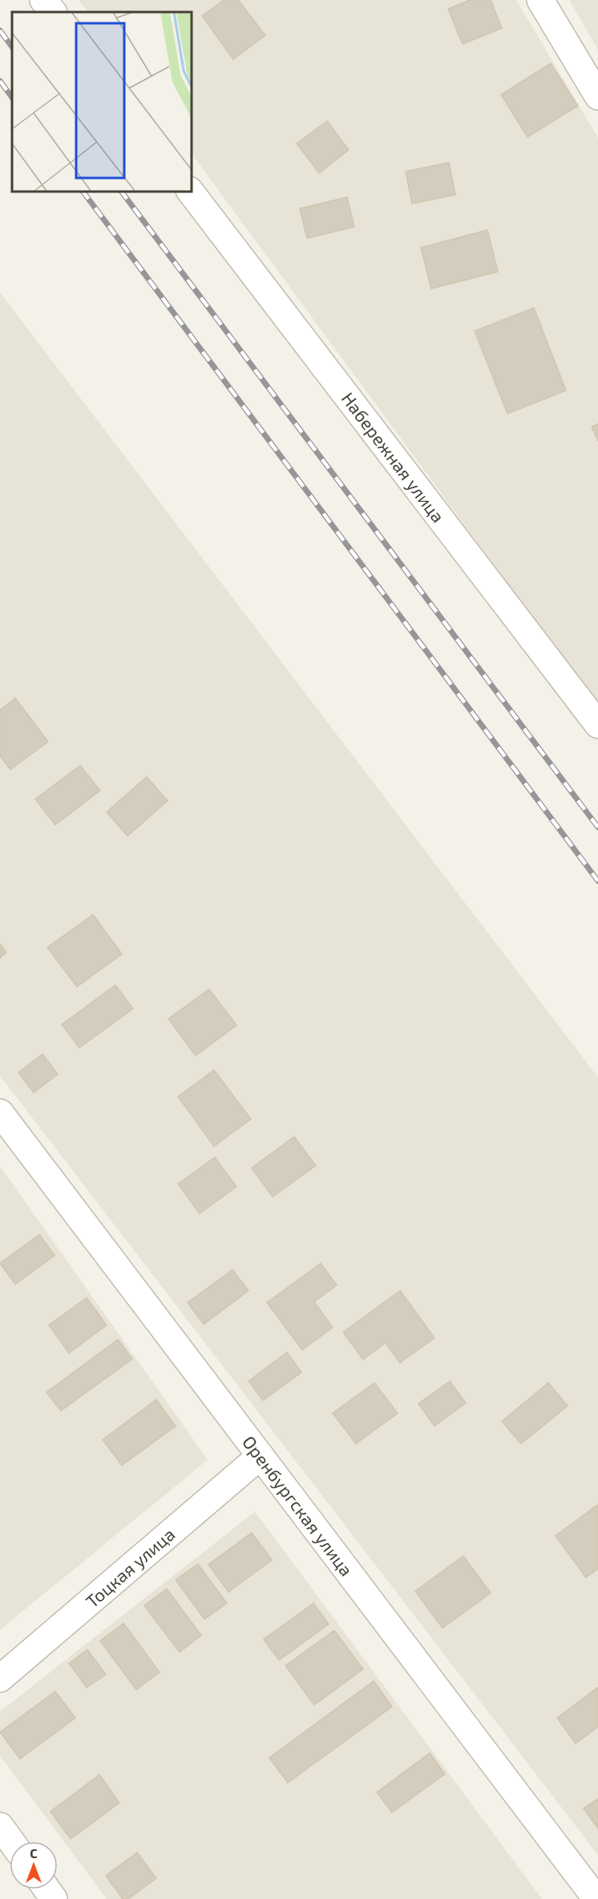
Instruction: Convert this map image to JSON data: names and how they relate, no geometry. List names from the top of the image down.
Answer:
{
  "streets": {
    "street": ["Набережная улица", "Оренбургская улица", "Тоцкая улица"]
  },
  "crossings": [
    ["Оренбургская улица", "Тоцкая улица"]
  ],
  "north": "top"
}
